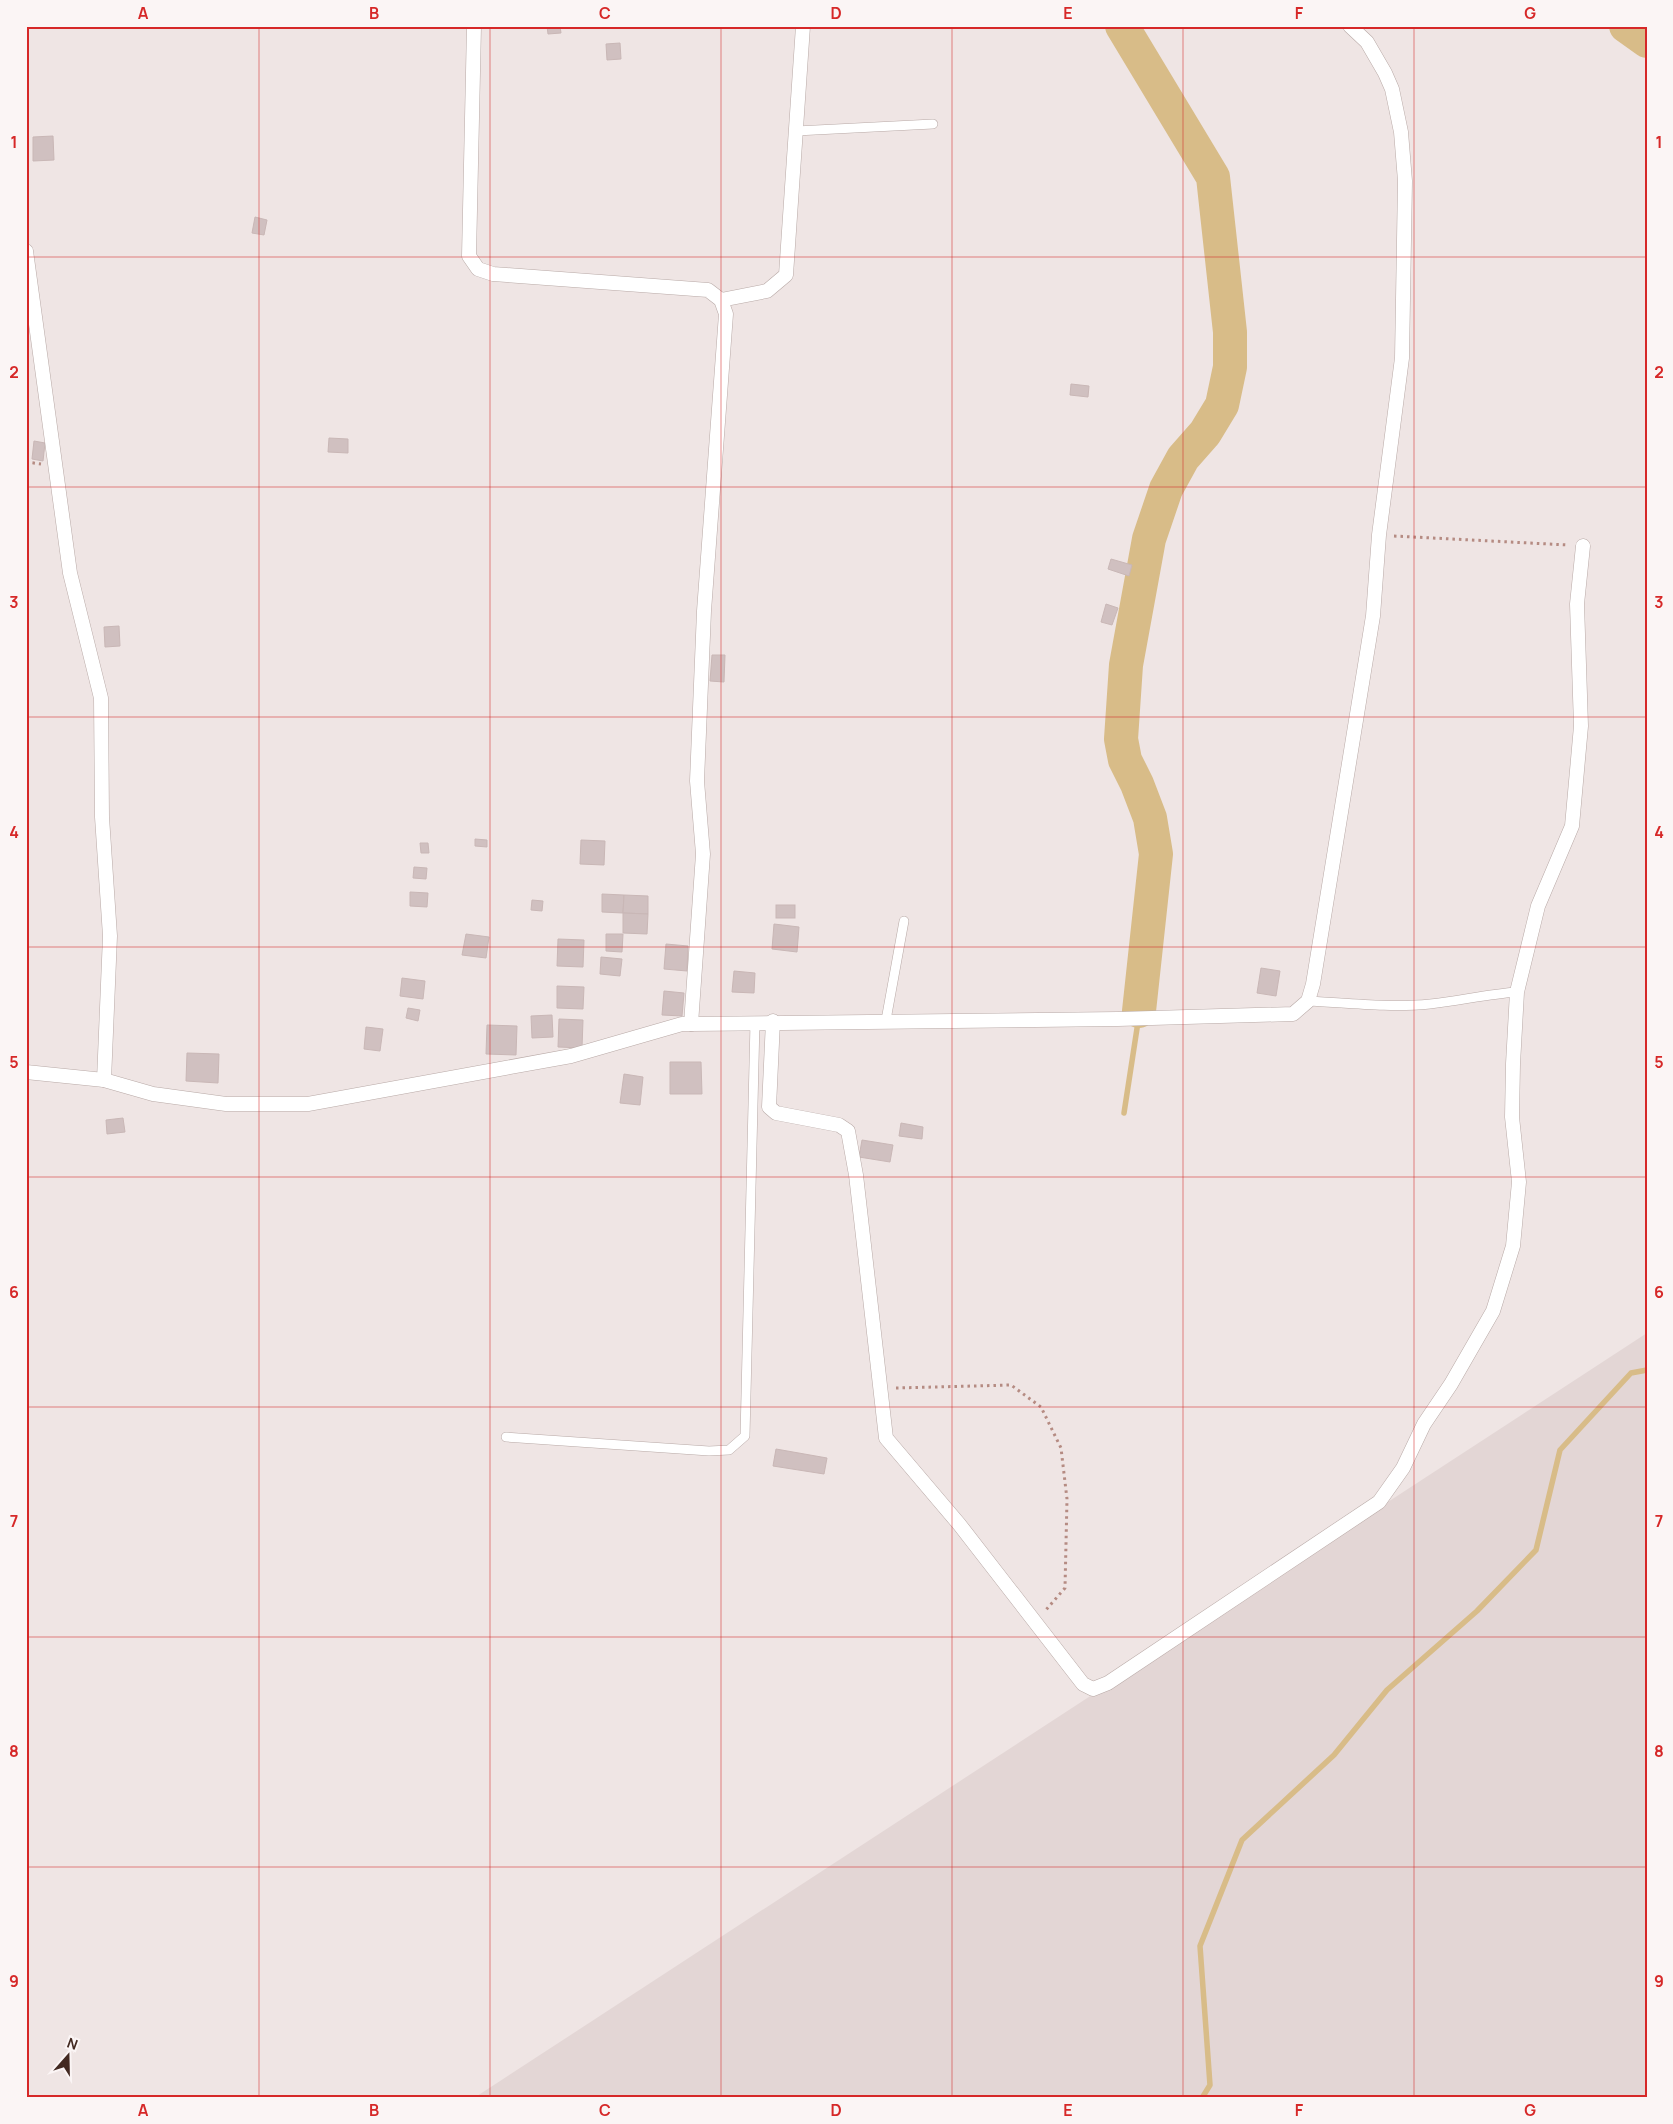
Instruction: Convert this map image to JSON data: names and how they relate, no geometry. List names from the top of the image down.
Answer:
{
  "north": "top",
  "grid": {
    "columns": [
      "A",
      "B",
      "C",
      "D",
      "E",
      "F",
      "G"
    ],
    "rows": [
      "1",
      "2",
      "3",
      "4",
      "5",
      "6",
      "7",
      "8",
      "9"
    ]
  }
}
